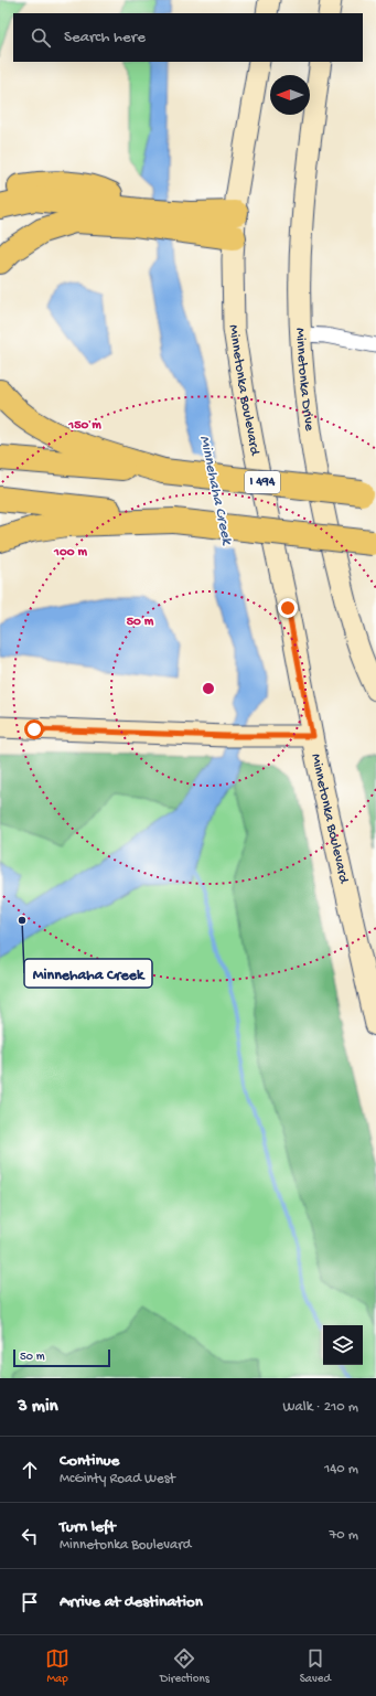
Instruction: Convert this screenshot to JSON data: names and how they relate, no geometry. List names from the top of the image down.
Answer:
{
  "streets": {
    "highway": ["I 494"],
    "main road": ["Minnetonka Drive", "Minnetonka Boulevard"]
  },
  "water": ["Minnehaha Creek"],
  "places": ["Minnehaha Creek"],
  "scale_bar": "50 m",
  "north": "left",
  "page": {
    "search": "Search here",
    "scale": "50 m",
    "heading": ["3 min", "Walk · 210 m"],
    "list": [
      ["Continue", "McGinty Road West", "140 m"],
      ["Turn left", "Minnetonka Boulevard", "70 m"],
      "Arrive at destination"
    ],
    "nav": ["Map", "Directions", "Saved"]
  },
  "rings": ["150 m", "100 m", "50 m"]
}
